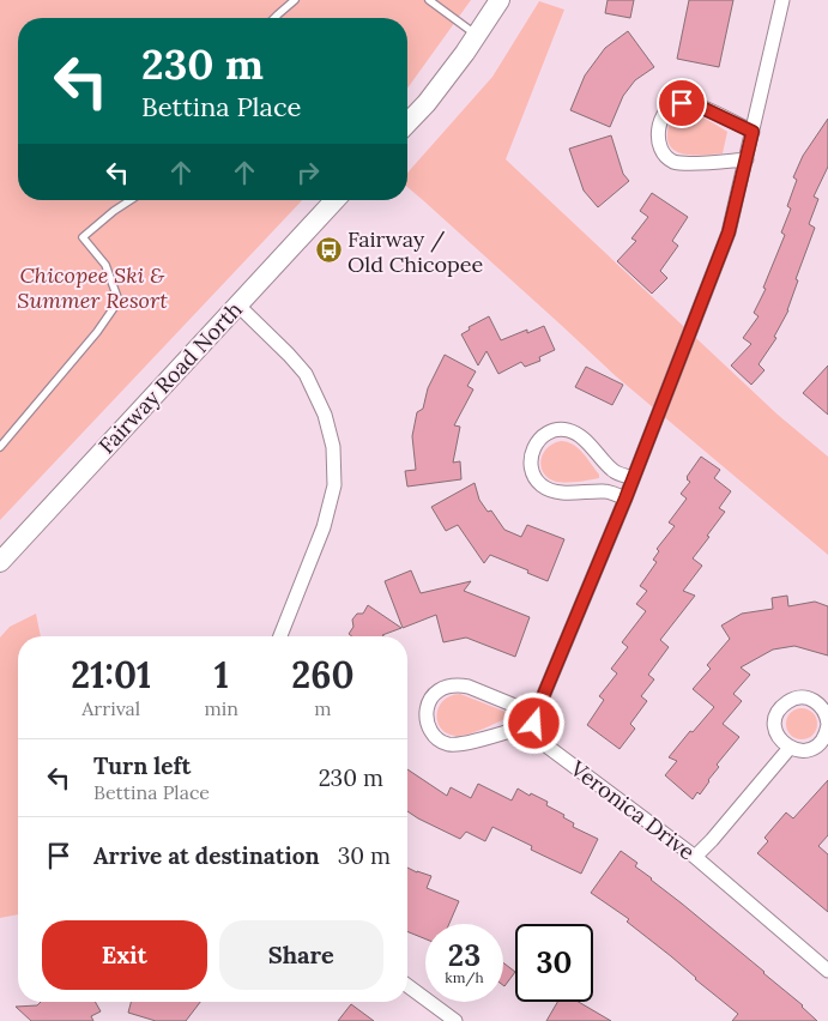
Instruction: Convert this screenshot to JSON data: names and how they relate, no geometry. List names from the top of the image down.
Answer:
{
  "streets": {
    "main road": ["Fairway Road North"],
    "street": ["Veronica Drive"]
  },
  "parks": ["Chicopee Ski & Summer Resort"],
  "places": {
    "bus stop": ["Fairway / Old Chicopee"]
  },
  "page": {
    "turn": ["230 m", "Bettina Place"],
    "eta": [
      "21:01",
      "Arrival",
      "1",
      "min",
      "260",
      "m"
    ],
    "list": [
      {
        "name": "Turn left",
        "note": "Bettina Place",
        "value": "230 m"
      },
      {
        "name": "Arrive at destination",
        "value": "30 m"
      }
    ],
    "buttons": ["Exit", "Share"],
    "speed": "23 km/h",
    "limit": "30"
  }
}
